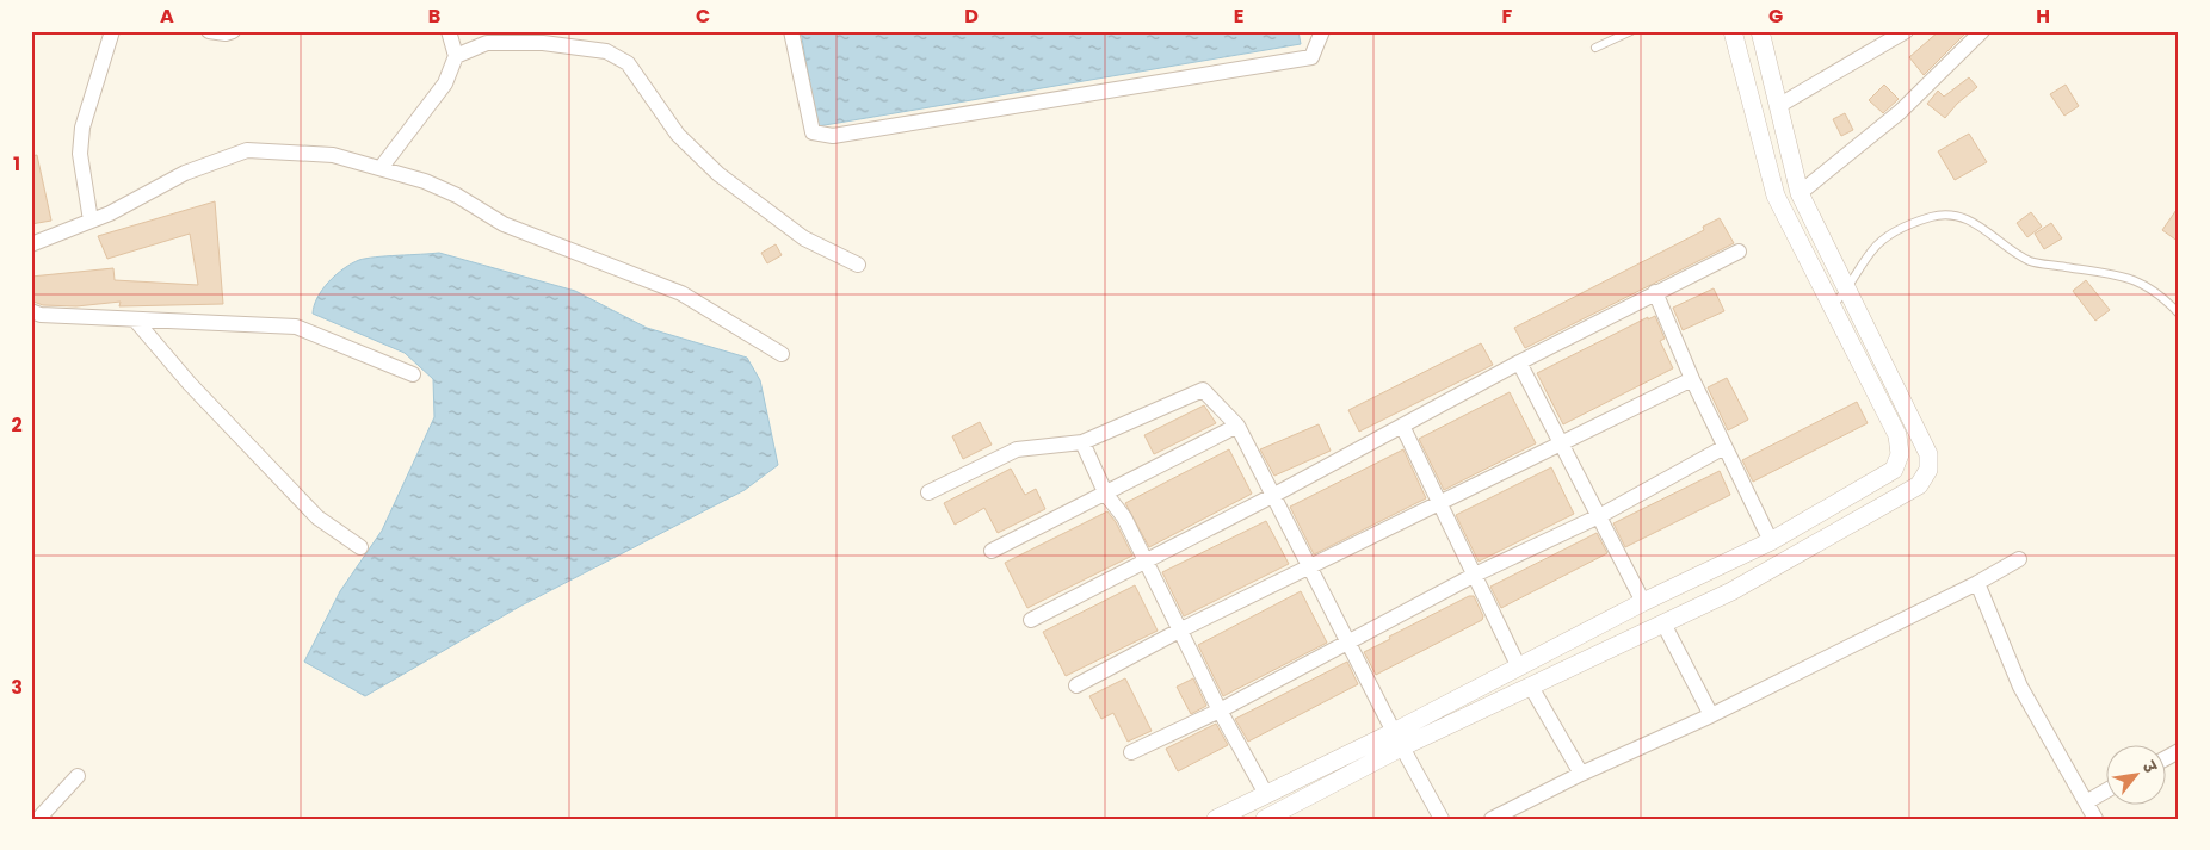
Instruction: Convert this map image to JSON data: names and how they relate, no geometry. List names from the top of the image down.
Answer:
{
  "north": "top right",
  "grid": {
    "columns": [
      "A",
      "B",
      "C",
      "D",
      "E",
      "F",
      "G",
      "H"
    ],
    "rows": ["1", "2", "3"]
  }
}
